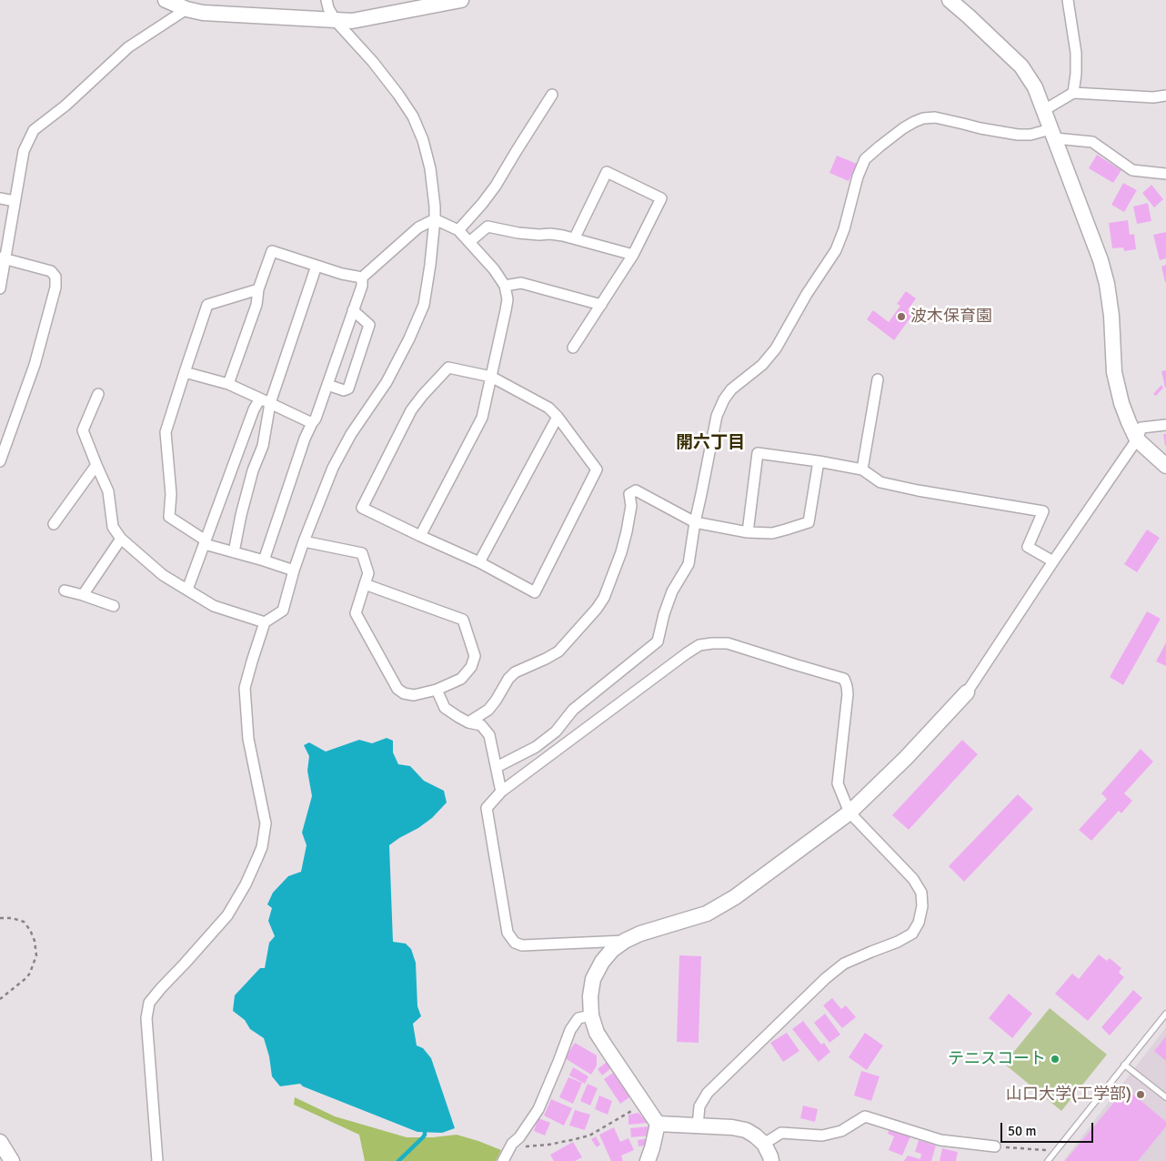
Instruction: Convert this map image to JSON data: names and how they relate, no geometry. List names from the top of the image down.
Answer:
{
  "districts": ["開六丁目"],
  "places": ["波木保育園", "テニスコート", "山口大学(工学部)"],
  "scale_bar": "50 m"
}
